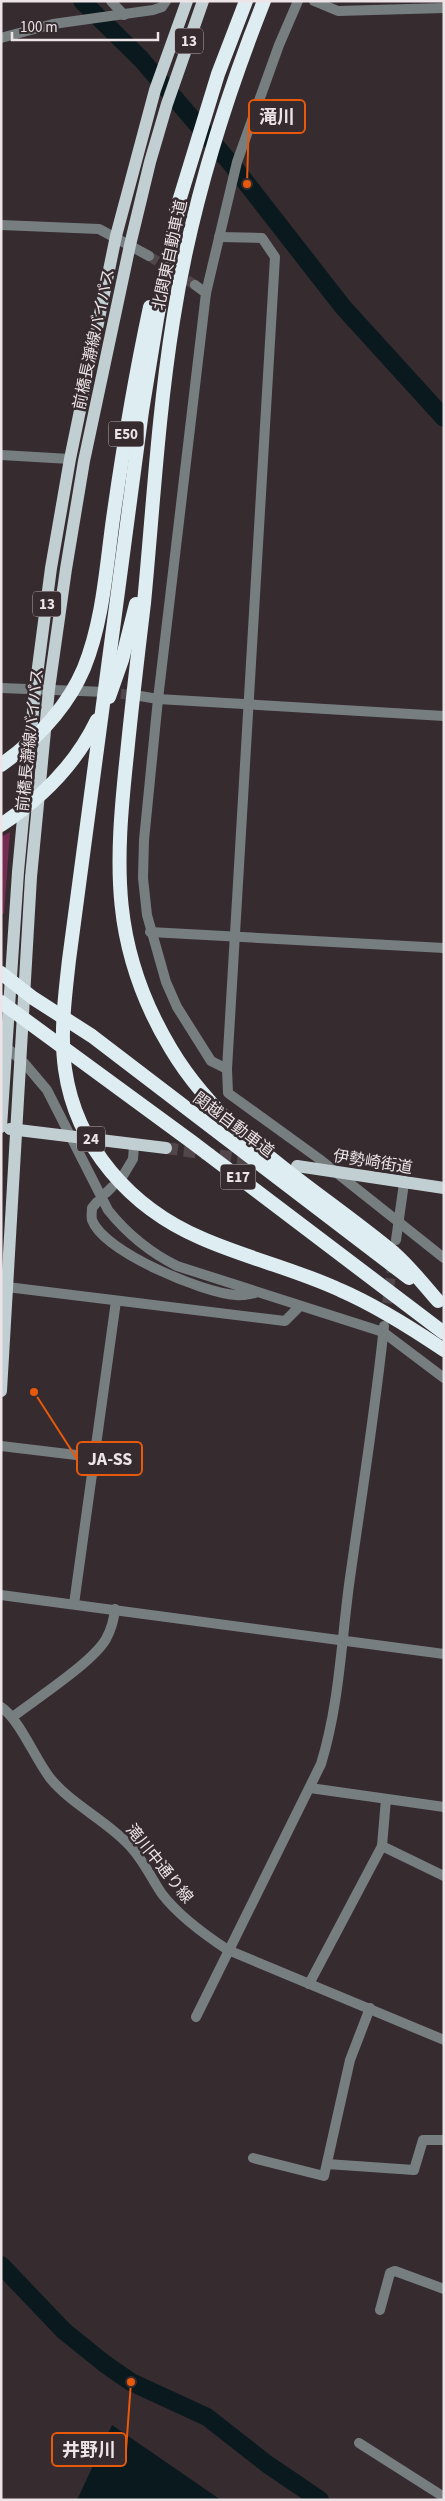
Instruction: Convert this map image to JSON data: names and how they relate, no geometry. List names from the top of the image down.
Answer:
{
  "streets": {
    "highway": [
      "北関東自動車道",
      "E50",
      "関越自動車道",
      "E17"
    ],
    "main road": [
      "13",
      "前橋長瀞線バイパス",
      "24",
      "伊勢崎街道"
    ],
    "street": ["滝川中通り線"]
  },
  "crossings": [
    ["北関東自動車道", "E50"],
    ["前橋長瀞線バイパス", "24"]
  ],
  "places": ["滝川", "JA-SS", "井野川"],
  "scale_bar": "100 m"
}
